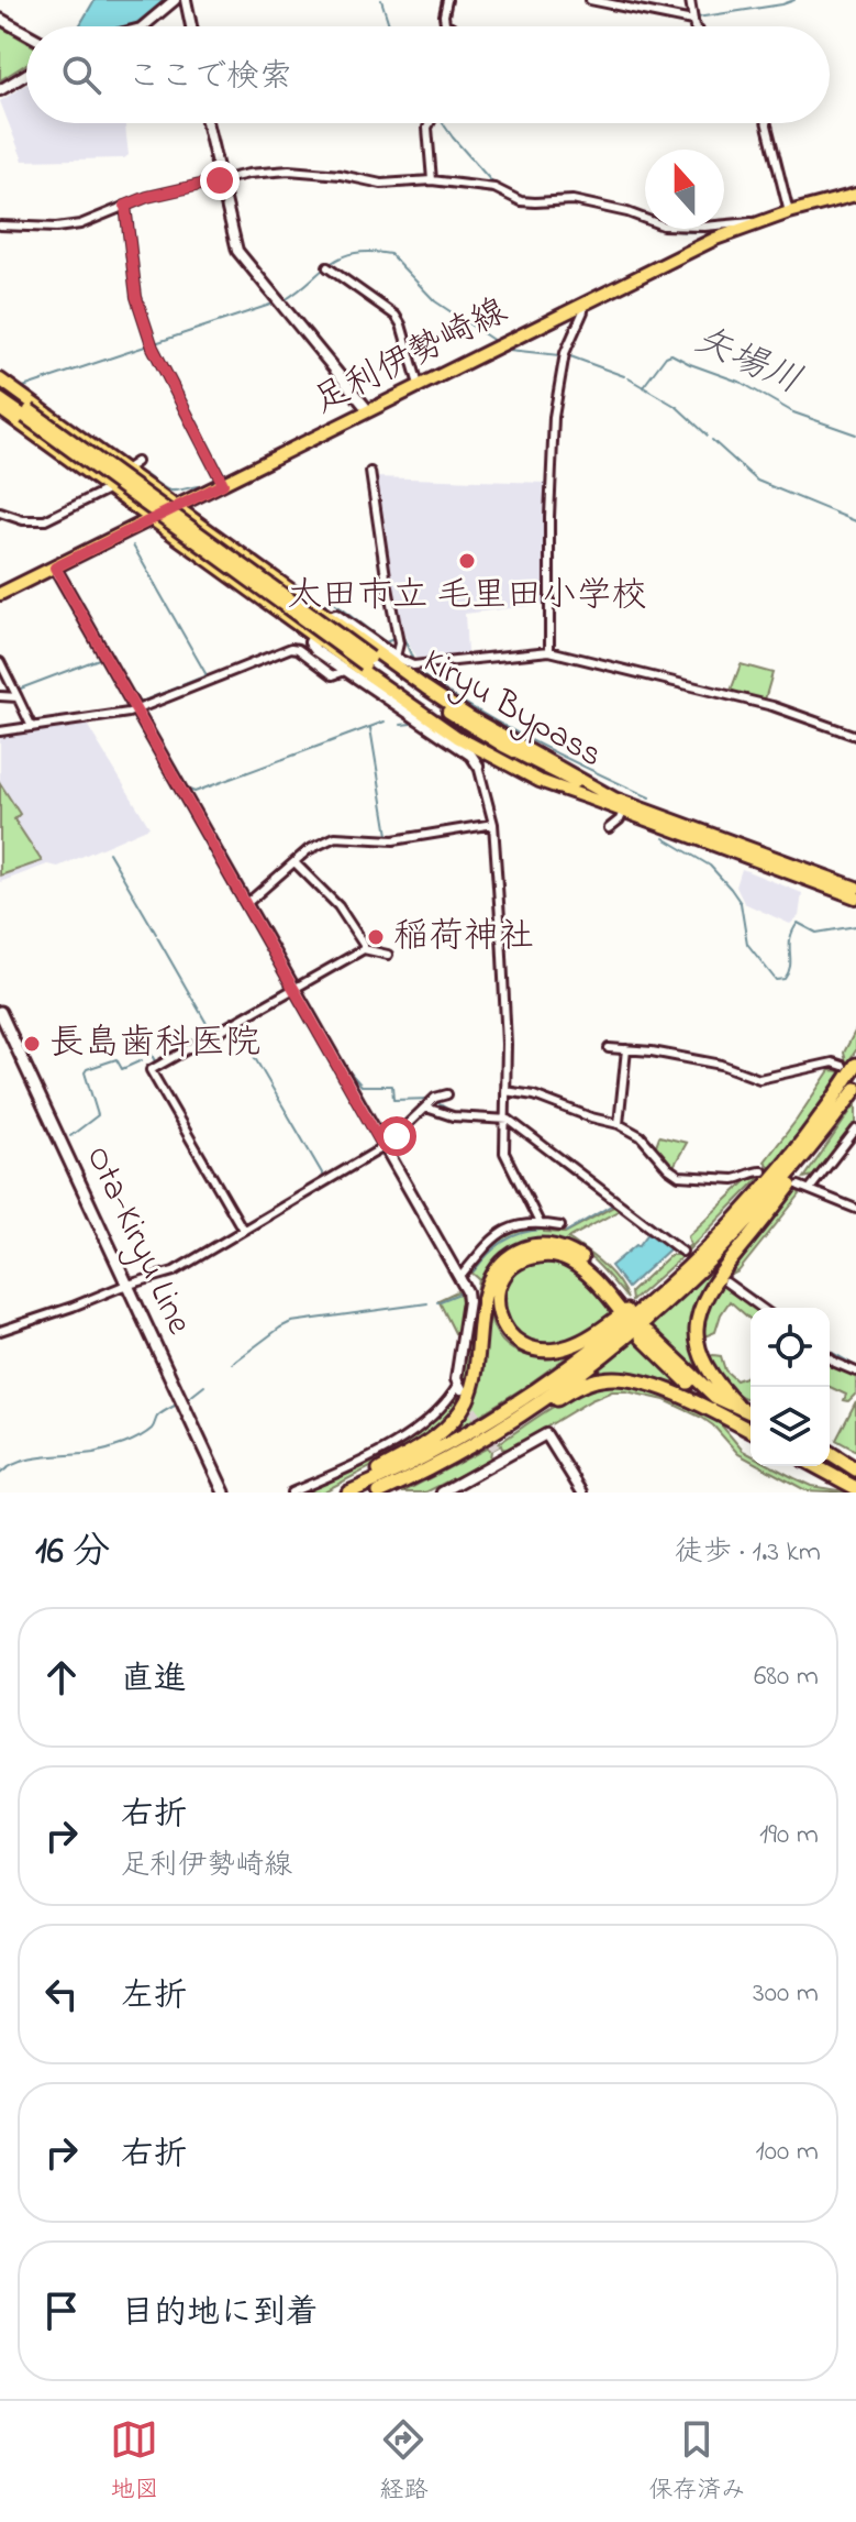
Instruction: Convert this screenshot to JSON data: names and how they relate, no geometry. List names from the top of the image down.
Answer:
{
  "streets": {
    "main road": ["足利伊勢崎線", "Kiryu Bypass", "Ota-Kiryu Line"]
  },
  "water": ["矢場川"],
  "places": ["太田市立 毛里田小学校", "稲荷神社", "長島歯科医院"],
  "north": "top",
  "page": {
    "search": "ここで検索",
    "heading": ["16 分", "徒歩 · 1.3 km"],
    "list": [
      ["直進", "680 m"],
      ["右折", "足利伊勢崎線", "190 m"],
      ["左折", "300 m"],
      ["右折", "100 m"],
      "目的地に到着"
    ],
    "nav": ["地図", "経路", "保存済み"]
  }
}
